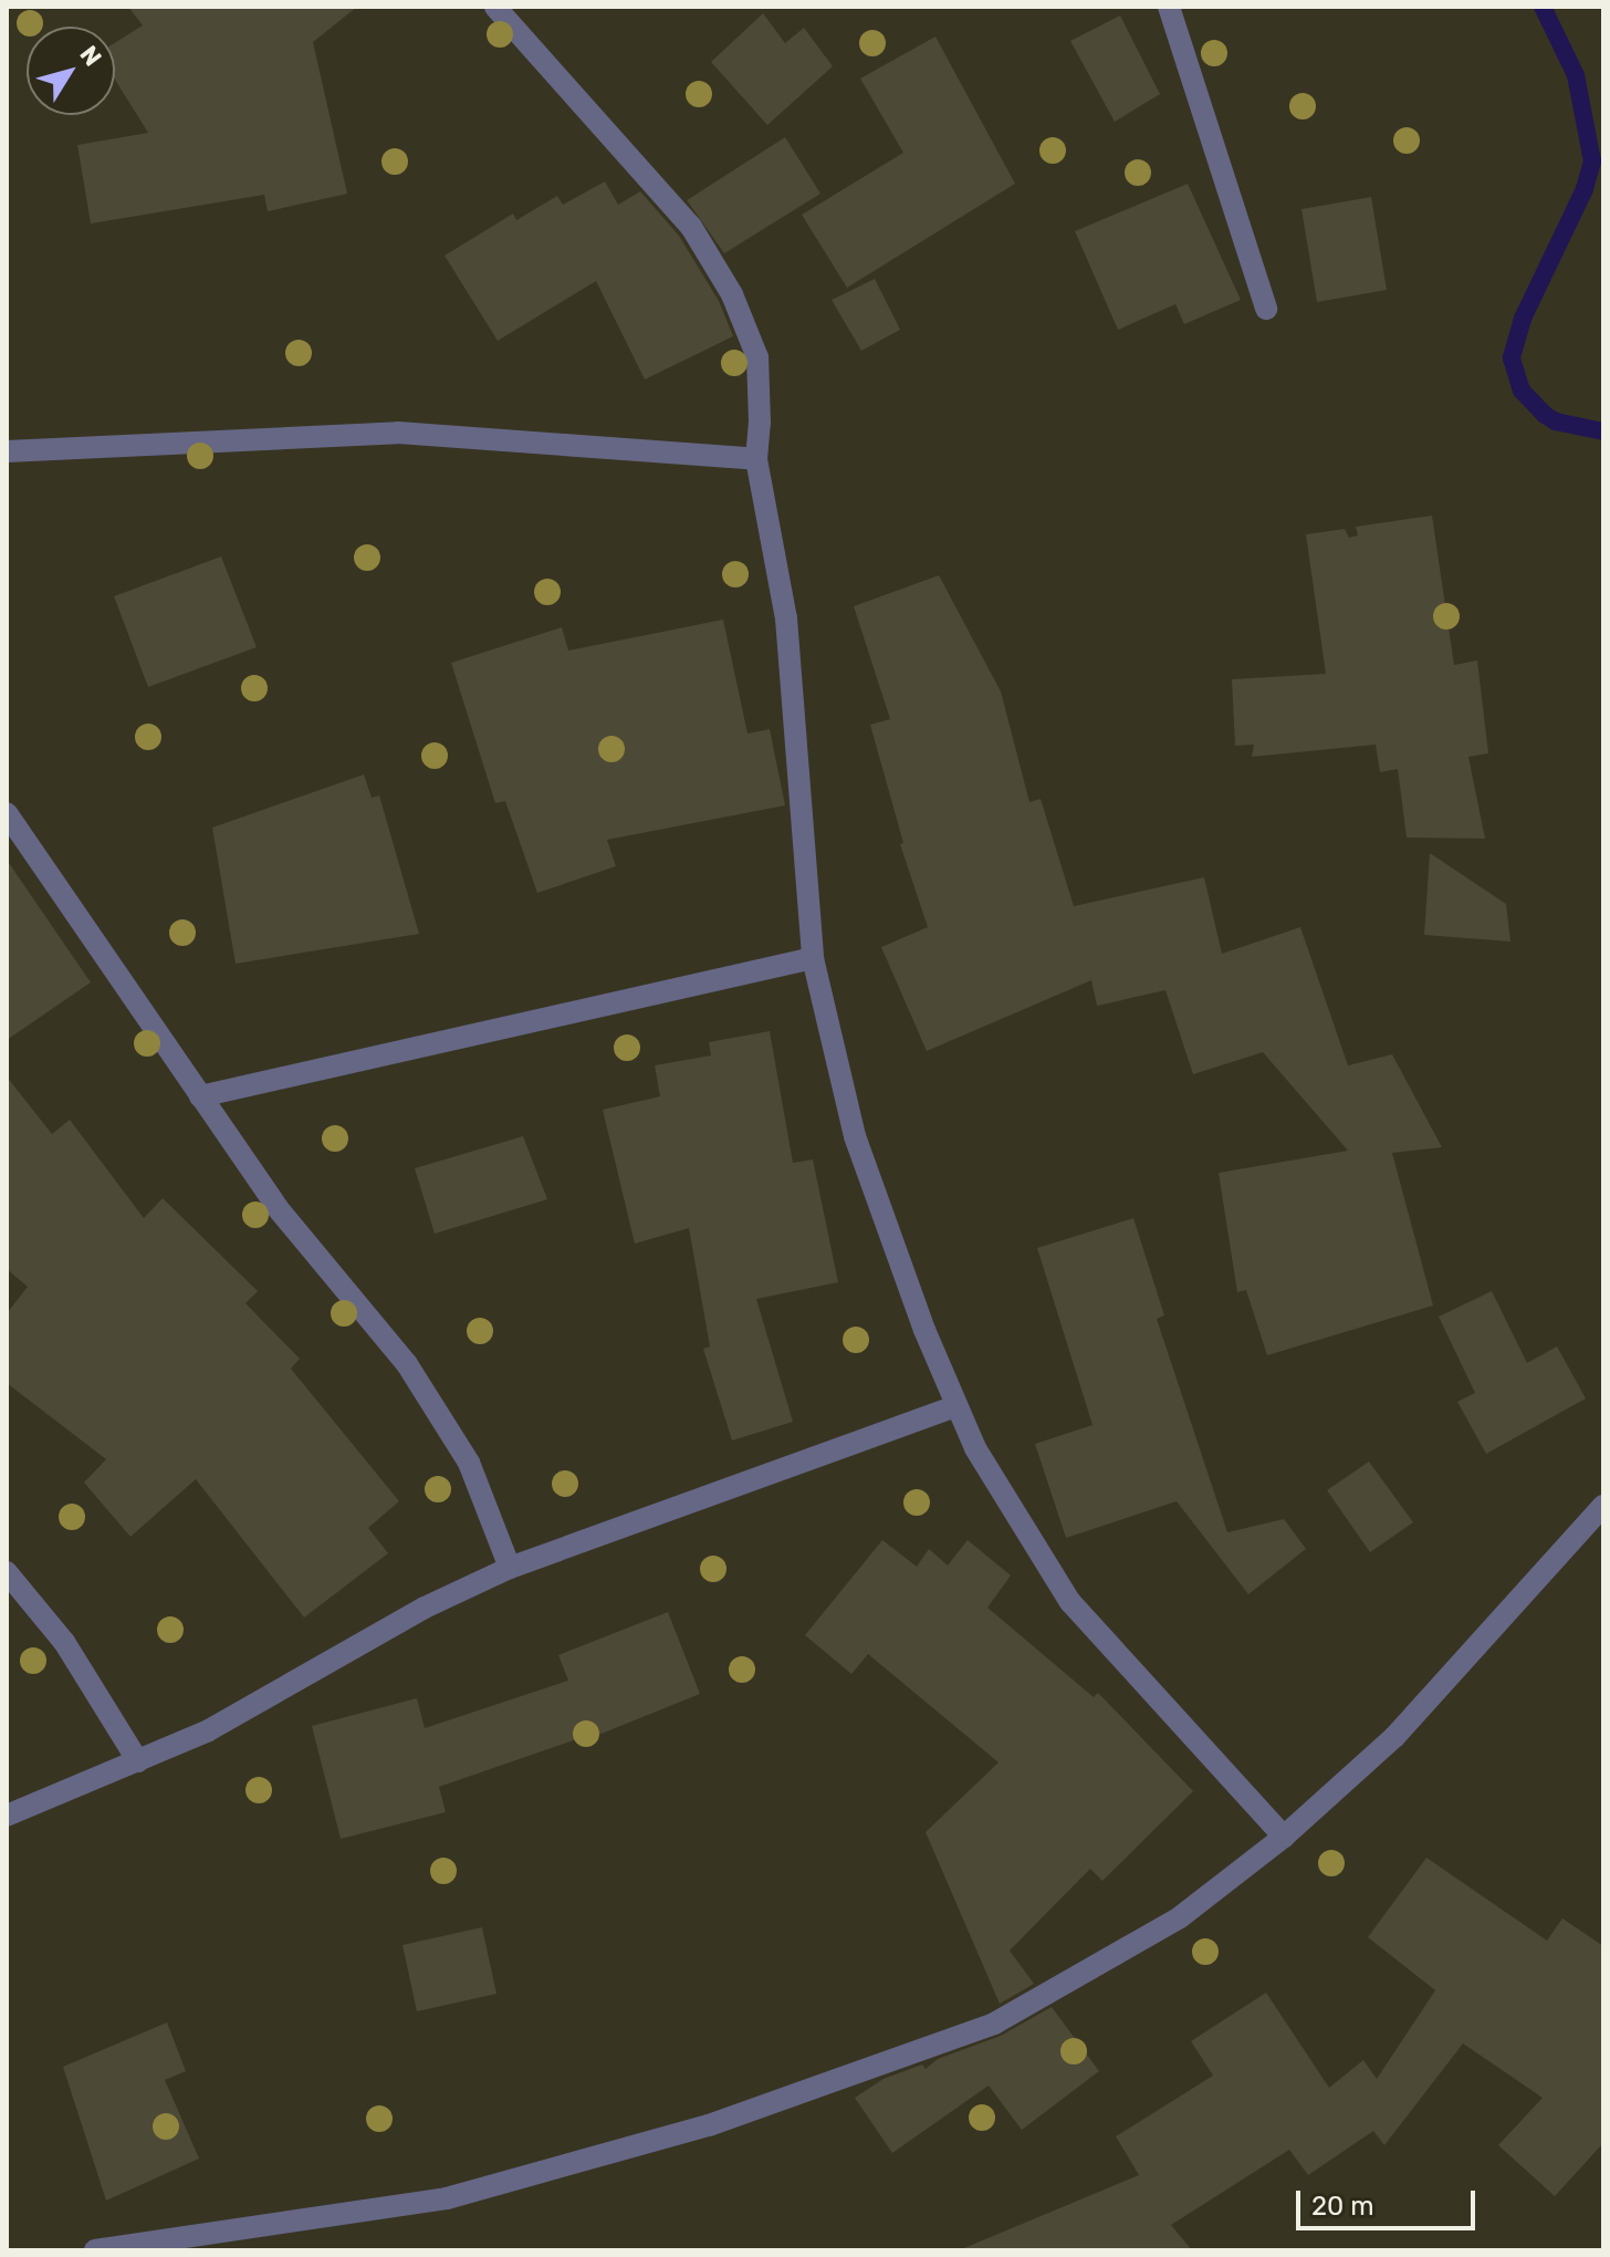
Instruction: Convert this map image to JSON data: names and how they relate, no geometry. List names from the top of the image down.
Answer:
{
  "scale_bar": "20 m",
  "north": "top right"
}
